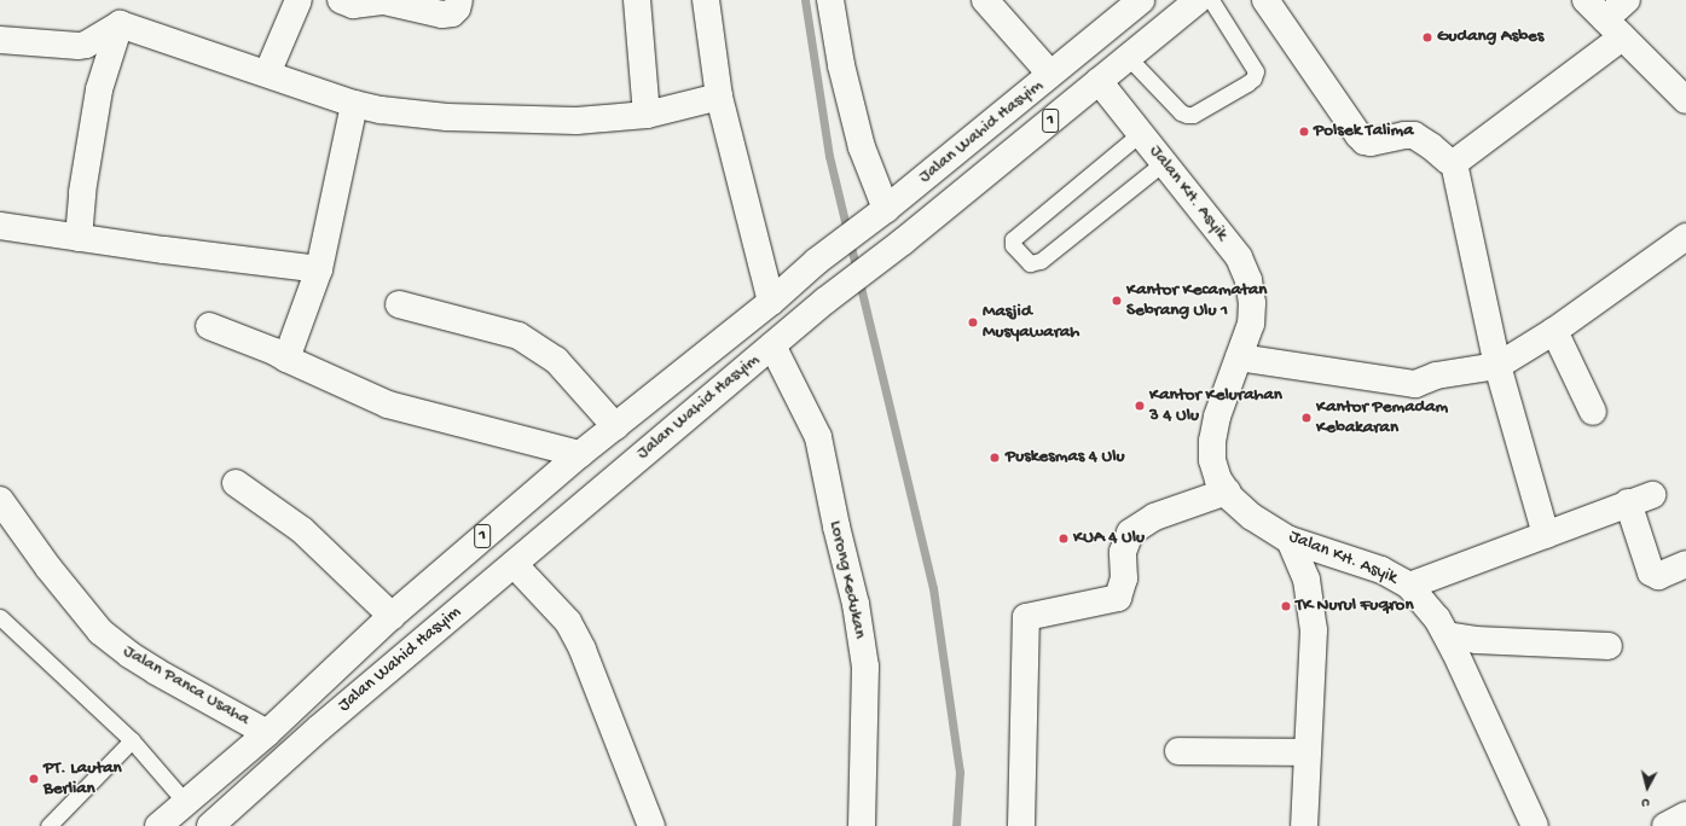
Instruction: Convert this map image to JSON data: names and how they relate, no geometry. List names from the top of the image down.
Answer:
{
  "streets": {
    "main road": [
      "1",
      "Jalan Wahid Hasyim",
      "Jalan KH. Asyik",
      "Lorong Kedukan",
      "Jalan Panca Usaha"
    ]
  },
  "crossings": [
    ["Jalan Wahid Hasyim", "Jalan KH. Asyik"],
    ["Jalan Wahid Hasyim", "Lorong Kedukan"],
    ["Jalan Wahid Hasyim", "Jalan Panca Usaha"]
  ],
  "places": [
    "Gudang Asbes",
    "Polsek Talima",
    "Kantor Kecamatan Sebrang Ulu 1",
    "Masjid Musyawarah",
    "Kantor Kelurahan 3 4 Ulu",
    "Kantor Pemadam Kebakaran",
    "Puskesmas 4 Ulu",
    "KUA 4 Ulu",
    "TK Nurul Fuqron",
    "PT. Lautan Berlian"
  ],
  "north": "bottom"
}
